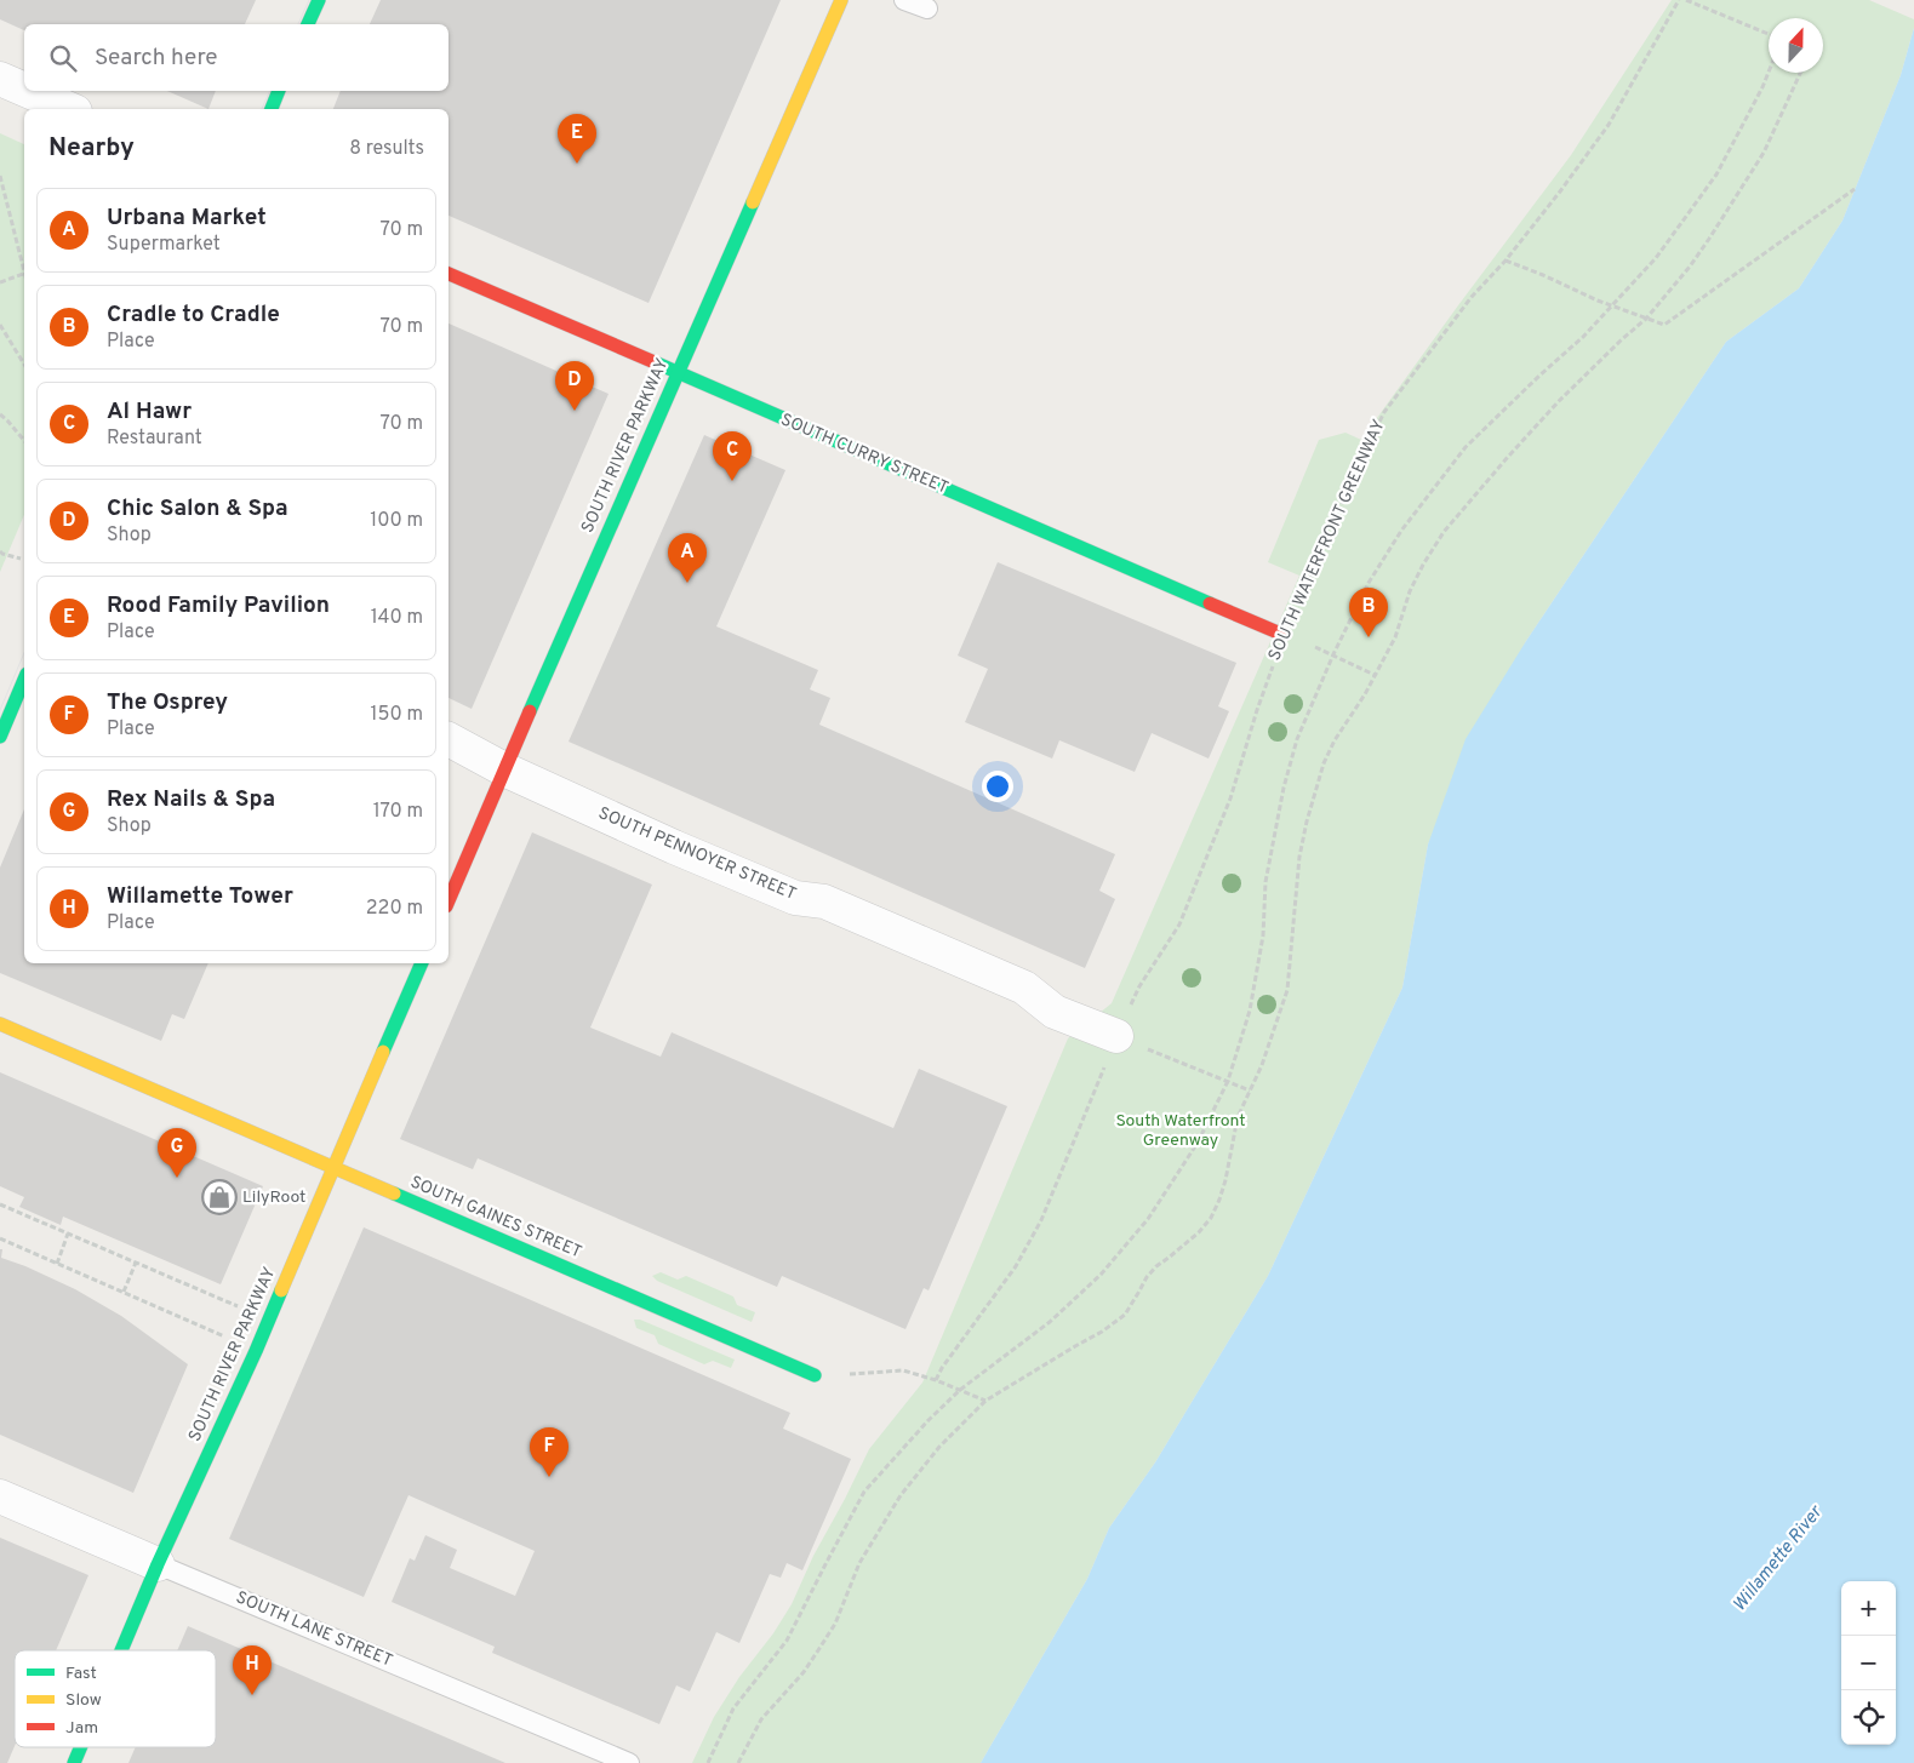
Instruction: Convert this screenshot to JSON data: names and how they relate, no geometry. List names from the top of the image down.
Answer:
{
  "streets": {
    "street": [
      "SOUTH RIVER PARKWAY",
      "SOUTH CURRY STREET",
      "SOUTH PENNOYER STREET",
      "SOUTH GAINES STREET",
      "SOUTH LANE STREET"
    ],
    "path": ["SOUTH WATERFRONT GREENWAY"]
  },
  "crossings": [
    ["SOUTH RIVER PARKWAY", "SOUTH CURRY STREET"],
    ["SOUTH RIVER PARKWAY", "SOUTH PENNOYER STREET"],
    ["SOUTH RIVER PARKWAY", "SOUTH GAINES STREET"],
    ["SOUTH RIVER PARKWAY", "SOUTH LANE STREET"],
    ["SOUTH CURRY STREET", "SOUTH WATERFRONT GREENWAY"],
    ["SOUTH WATERFRONT GREENWAY", "SOUTH PENNOYER STREET"]
  ],
  "water": ["Willamette River"],
  "parks": ["South Waterfront Greenway"],
  "places": {
    "shop": ["LilyRoot"]
  },
  "legend": ["Fast", "Slow", "Jam"],
  "north": "top",
  "page": {
    "search": "Search here",
    "heading": ["Nearby", "8 results"],
    "pins": [
      "E",
      "D",
      "C",
      "A",
      "B",
      "G",
      "F",
      "H"
    ],
    "list": [
      {
        "mark": "A",
        "name": "Urbana Market",
        "note": "Supermarket",
        "value": "70 m"
      },
      {
        "mark": "B",
        "name": "Cradle to Cradle",
        "note": "Place",
        "value": "70 m"
      },
      {
        "mark": "C",
        "name": "Al Hawr",
        "note": "Restaurant",
        "value": "70 m"
      },
      {
        "mark": "D",
        "name": "Chic Salon & Spa",
        "note": "Shop",
        "value": "100 m"
      },
      {
        "mark": "E",
        "name": "Rood Family Pavilion",
        "note": "Place",
        "value": "140 m"
      },
      {
        "mark": "F",
        "name": "The Osprey",
        "note": "Place",
        "value": "150 m"
      },
      {
        "mark": "G",
        "name": "Rex Nails & Spa",
        "note": "Shop",
        "value": "170 m"
      },
      {
        "mark": "H",
        "name": "Willamette Tower",
        "note": "Place",
        "value": "220 m"
      }
    ],
    "map_buttons": ["+", "−"]
  }
}
